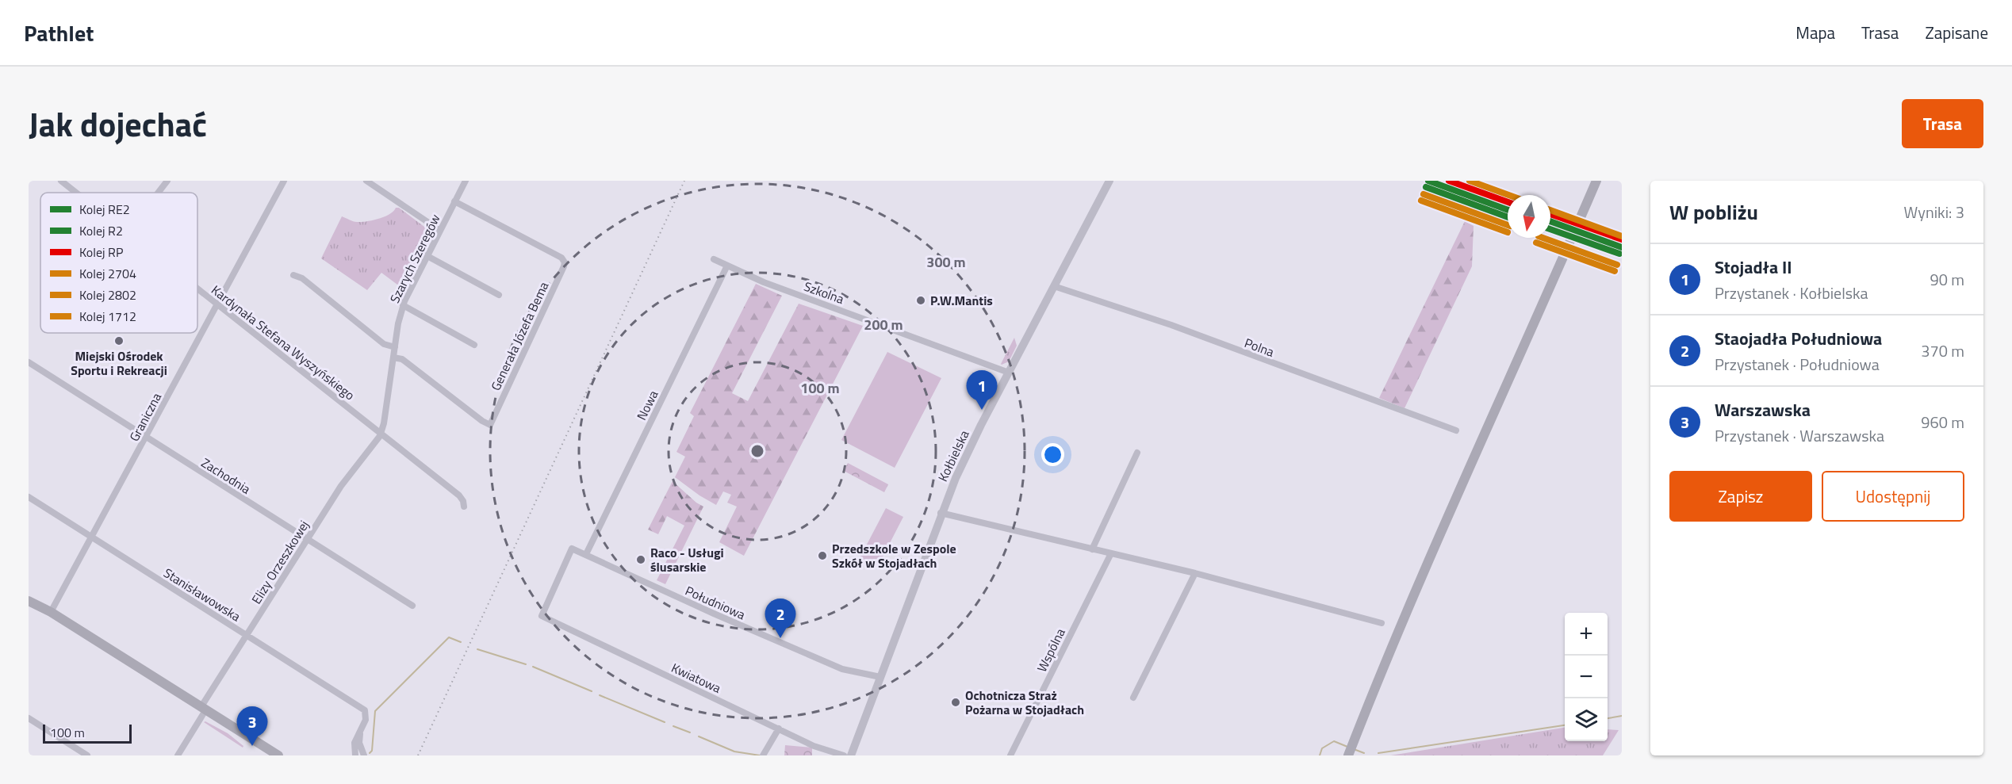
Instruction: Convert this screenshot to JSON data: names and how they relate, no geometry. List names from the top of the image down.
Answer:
{
  "streets": {
    "street": [
      "Szarych Szeregów",
      "Szkolna",
      "Generała Józefa Bema",
      "Kardynała Stefana Wyszyńskiego",
      "Polna",
      "Nowa",
      "Graniczna",
      "Kołbielska",
      "Zachodnia",
      "Elizy Orzeszkowej",
      "Stanisławowska",
      "Południowa",
      "Wspólna",
      "Kwiatowa"
    ]
  },
  "crossings": [
    ["Szarych Szeregów", "Generała Józefa Bema"],
    ["Szarych Szeregów", "Kardynała Stefana Wyszyńskiego"],
    ["Szarych Szeregów", "Elizy Orzeszkowej"],
    ["Szkolna", "Nowa"],
    ["Szkolna", "Kołbielska"],
    ["Kardynała Stefana Wyszyńskiego", "Graniczna"],
    ["Kardynała Stefana Wyszyńskiego", "Elizy Orzeszkowej"],
    ["Polna", "Kołbielska"],
    ["Nowa", "Południowa"],
    ["Graniczna", "Zachodnia"],
    ["Graniczna", "Stanisławowska"],
    ["Kołbielska", "Południowa"],
    ["Zachodnia", "Elizy Orzeszkowej"],
    ["Elizy Orzeszkowej", "Stanisławowska"],
    ["Południowa", "Kwiatowa"]
  ],
  "places": [
    "P.W.Mantis",
    "Miejski Ośrodek Sportu i Rekreacji",
    "Przedszkole w Zespole Szkół w Stojadłach",
    "Raco - Usługi ślusarskie",
    "Ochotnicza Straż Pożarna w Stojadłach"
  ],
  "lines": [
    "rail line RE2",
    "rail line RP",
    "rail line 2802",
    "rail line R2",
    "rail line 2704",
    "rail line 1712"
  ],
  "legend": [
    "Kolej RE2",
    "Kolej R2",
    "Kolej RP",
    "Kolej 2704",
    "Kolej 2802",
    "Kolej 1712"
  ],
  "scale_bar": "100 m",
  "north": "bottom",
  "page": {
    "header": "Pathlet",
    "nav": ["Mapa", "Trasa", "Zapisane"],
    "title": "Jak dojechać",
    "buttons": [
      "Trasa",
      ["Zapisz", "Udostępnij"]
    ],
    "heading": ["W pobliżu", "Wyniki: 3"],
    "list": [
      {
        "mark": "1",
        "name": "Stojadła II",
        "note": "Przystanek · Kołbielska",
        "value": "90 m"
      },
      {
        "mark": "2",
        "name": "Staojadła Południowa",
        "note": "Przystanek · Południowa",
        "value": "370 m"
      },
      {
        "mark": "3",
        "name": "Warszawska",
        "note": "Przystanek · Warszawska",
        "value": "960 m"
      }
    ],
    "pins": ["1", "2", "3"],
    "map_buttons": ["+", "−"],
    "scale": "100 m"
  },
  "rings": ["300 m", "200 m", "100 m"]
}
